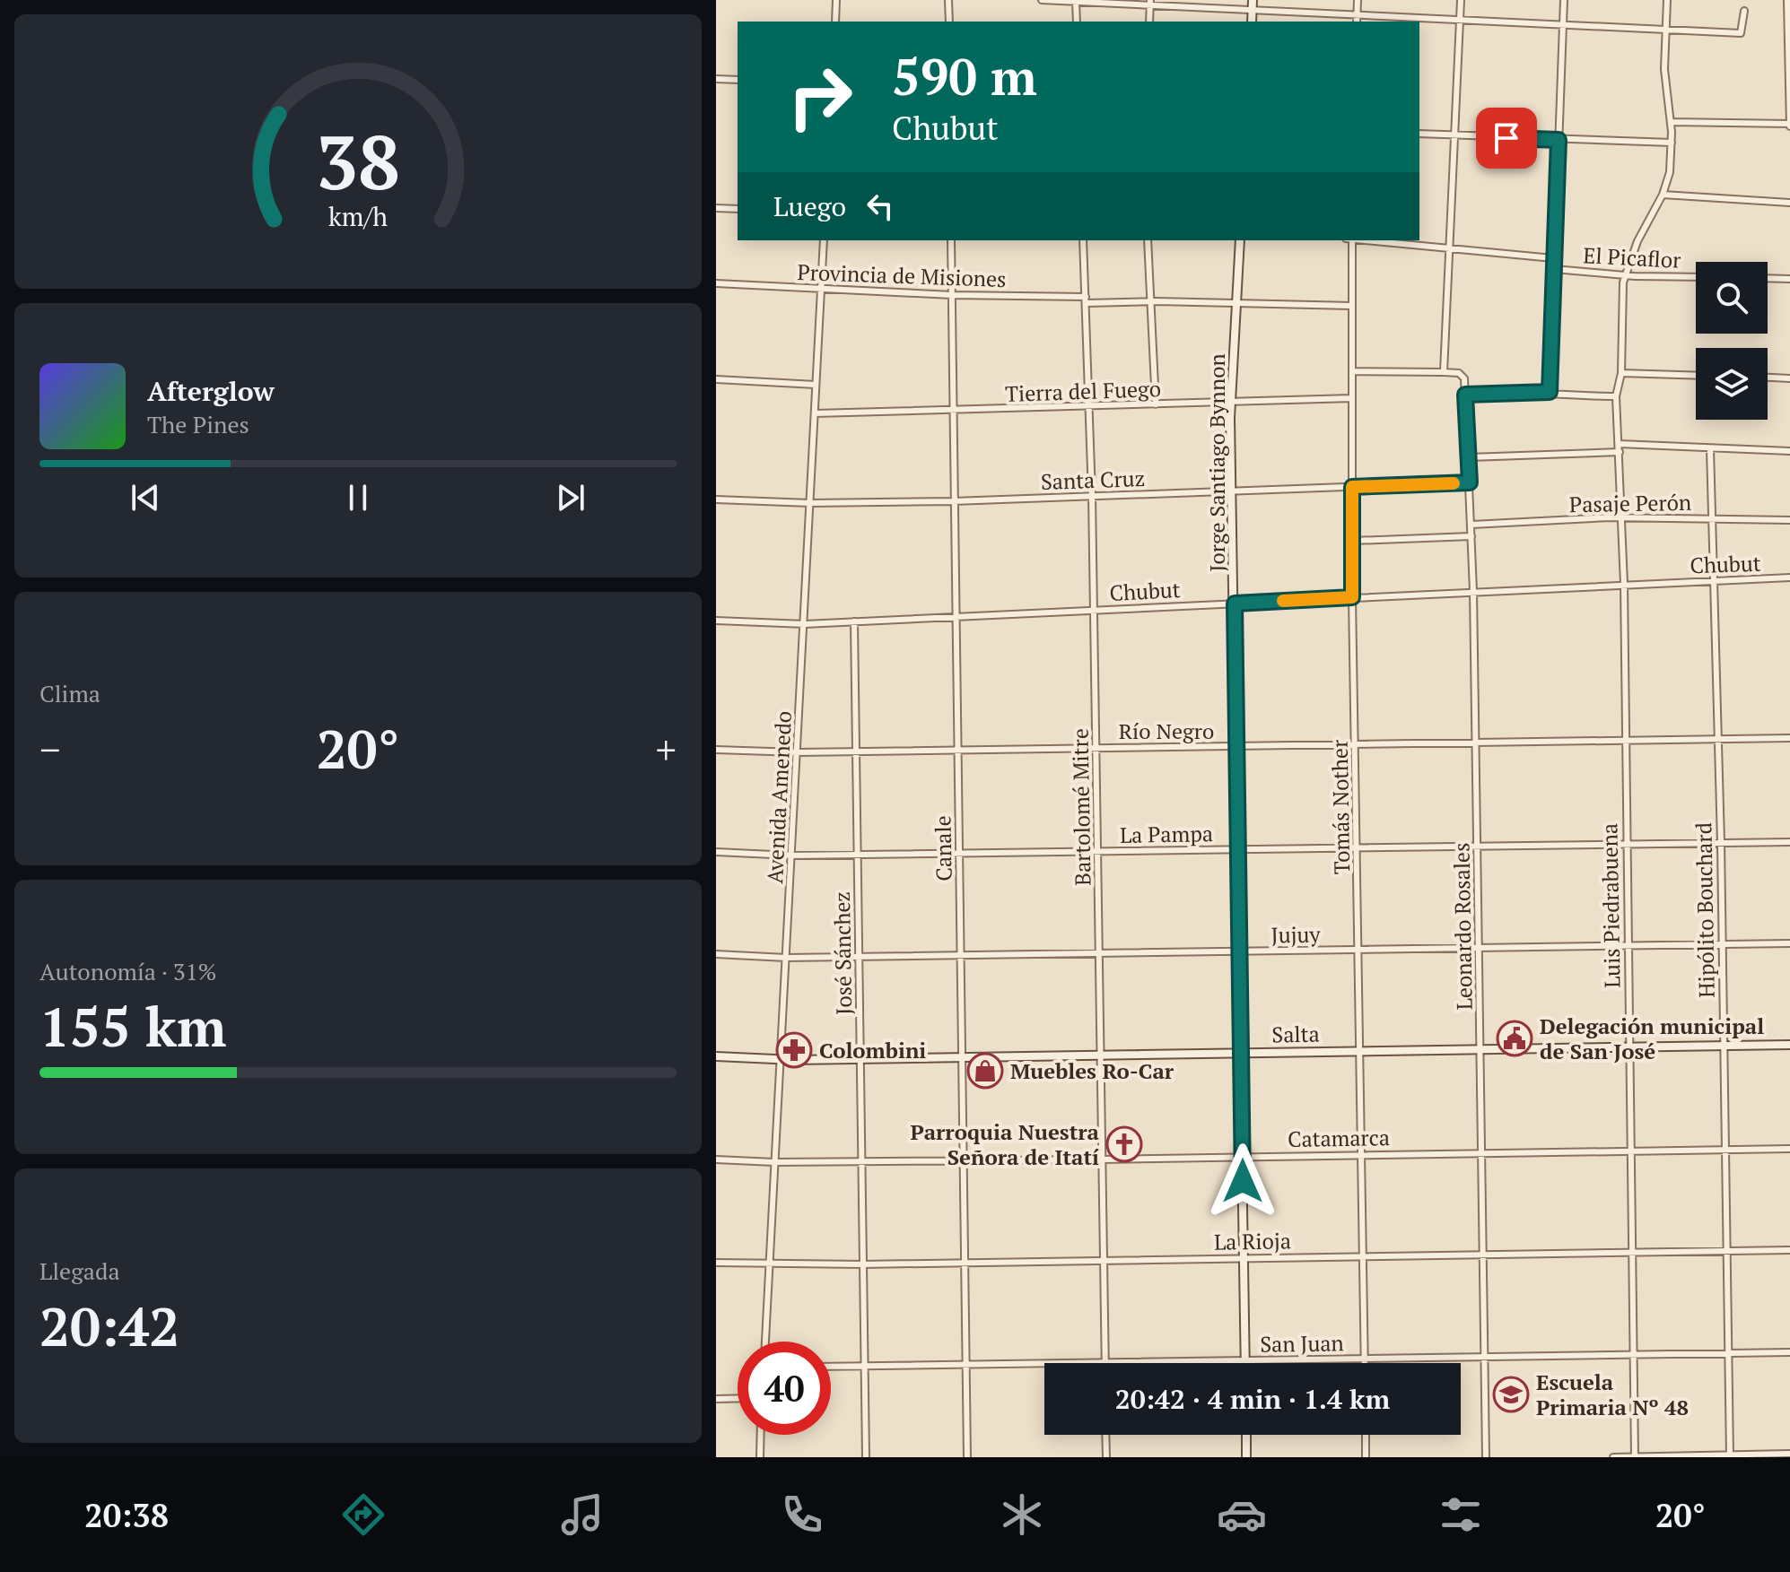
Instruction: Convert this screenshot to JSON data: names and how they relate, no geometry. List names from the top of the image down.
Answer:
{
  "streets": {
    "street": [
      "El Picaflor",
      "Provincia de Misiones",
      "Tierra del Fuego",
      "Jorge Santiago Bynnon",
      "Santa Cruz",
      "Pasaje Perón",
      "Chubut",
      "Río Negro",
      "Avenida Amenedo",
      "Bartolomé Mitre",
      "Tomás Nother",
      "La Pampa",
      "Canale",
      "Luis Piedrabuena",
      "Hipólito Bouchard",
      "Leonardo Rosales",
      "Jujuy",
      "José Sánchez",
      "Salta",
      "Catamarca",
      "La Rioja",
      "San Juan"
    ]
  },
  "crossings": [
    ["Provincia de Misiones", "Jorge Santiago Bynnon"],
    ["Provincia de Misiones", "Avenida Amenedo"],
    ["Provincia de Misiones", "Bartolomé Mitre"],
    ["Provincia de Misiones", "Tomás Nother"],
    ["Provincia de Misiones", "Canale"],
    ["Tierra del Fuego", "Jorge Santiago Bynnon"],
    ["Tierra del Fuego", "Avenida Amenedo"],
    ["Tierra del Fuego", "Bartolomé Mitre"],
    ["Tierra del Fuego", "Tomás Nother"],
    ["Tierra del Fuego", "Canale"],
    ["Jorge Santiago Bynnon", "Santa Cruz"],
    ["Jorge Santiago Bynnon", "Chubut"],
    ["Jorge Santiago Bynnon", "Río Negro"],
    ["Jorge Santiago Bynnon", "La Pampa"],
    ["Jorge Santiago Bynnon", "Jujuy"],
    ["Jorge Santiago Bynnon", "Salta"],
    ["Jorge Santiago Bynnon", "Catamarca"],
    ["Jorge Santiago Bynnon", "La Rioja"],
    ["Jorge Santiago Bynnon", "San Juan"],
    ["Santa Cruz", "Avenida Amenedo"],
    ["Santa Cruz", "Bartolomé Mitre"],
    ["Santa Cruz", "Tomás Nother"],
    ["Santa Cruz", "Canale"],
    ["Santa Cruz", "Leonardo Rosales"],
    ["Pasaje Perón", "Luis Piedrabuena"],
    ["Pasaje Perón", "Hipólito Bouchard"],
    ["Pasaje Perón", "Leonardo Rosales"],
    ["Chubut", "Avenida Amenedo"],
    ["Chubut", "Bartolomé Mitre"],
    ["Chubut", "Tomás Nother"],
    ["Chubut", "Canale"],
    ["Chubut", "Luis Piedrabuena"],
    ["Chubut", "Hipólito Bouchard"],
    ["Chubut", "Leonardo Rosales"],
    ["Chubut", "José Sánchez"],
    ["Río Negro", "Avenida Amenedo"],
    ["Río Negro", "Bartolomé Mitre"],
    ["Río Negro", "Tomás Nother"],
    ["Río Negro", "Canale"],
    ["Río Negro", "Luis Piedrabuena"],
    ["Río Negro", "Hipólito Bouchard"],
    ["Río Negro", "Leonardo Rosales"],
    ["Río Negro", "José Sánchez"],
    ["Avenida Amenedo", "La Pampa"],
    ["Avenida Amenedo", "Jujuy"],
    ["Avenida Amenedo", "Salta"],
    ["Avenida Amenedo", "Catamarca"],
    ["Avenida Amenedo", "La Rioja"],
    ["Bartolomé Mitre", "La Pampa"],
    ["Bartolomé Mitre", "Jujuy"],
    ["Bartolomé Mitre", "Salta"],
    ["Bartolomé Mitre", "Catamarca"],
    ["Bartolomé Mitre", "La Rioja"],
    ["Bartolomé Mitre", "San Juan"],
    ["Tomás Nother", "La Pampa"],
    ["Tomás Nother", "Jujuy"],
    ["Tomás Nother", "Salta"],
    ["Tomás Nother", "Catamarca"],
    ["Tomás Nother", "La Rioja"],
    ["Tomás Nother", "San Juan"],
    ["La Pampa", "Canale"],
    ["La Pampa", "Luis Piedrabuena"],
    ["La Pampa", "Hipólito Bouchard"],
    ["La Pampa", "Leonardo Rosales"],
    ["La Pampa", "José Sánchez"],
    ["Canale", "Jujuy"],
    ["Canale", "Salta"],
    ["Canale", "Catamarca"],
    ["Canale", "La Rioja"],
    ["Canale", "San Juan"],
    ["Luis Piedrabuena", "Jujuy"],
    ["Luis Piedrabuena", "Salta"],
    ["Luis Piedrabuena", "Catamarca"],
    ["Luis Piedrabuena", "La Rioja"],
    ["Luis Piedrabuena", "San Juan"],
    ["Hipólito Bouchard", "Jujuy"],
    ["Hipólito Bouchard", "Salta"],
    ["Hipólito Bouchard", "Catamarca"],
    ["Hipólito Bouchard", "La Rioja"],
    ["Hipólito Bouchard", "San Juan"],
    ["Leonardo Rosales", "Jujuy"],
    ["Leonardo Rosales", "Salta"],
    ["Leonardo Rosales", "Catamarca"],
    ["Leonardo Rosales", "La Rioja"],
    ["Leonardo Rosales", "San Juan"],
    ["Jujuy", "José Sánchez"],
    ["José Sánchez", "Salta"],
    ["José Sánchez", "Catamarca"],
    ["José Sánchez", "La Rioja"],
    ["José Sánchez", "San Juan"]
  ],
  "places": {
    "public building": ["Delegación municipal de San José"],
    "pharmacy": ["Colombini"],
    "shop": ["Muebles Ro-Car"],
    "church": ["Parroquia Nuestra Señora de Itatí"],
    "school or university": ["Escuela Primaria Nº 48"]
  },
  "page": {
    "turn": ["590 m", "Chubut"],
    "then": "Luego",
    "song": ["Afterglow", "The Pines"],
    "tile": [
      "Clima",
      ["Autonomía · 31%", "155 km"],
      ["Llegada", "20:42"]
    ],
    "heat": ["−", "20°", "+"],
    "limit": "40",
    "trip": "20:42 · 4 min · 1.4 km",
    "tabs": ["20:38", "20°"],
    "gauge": ["38", "km/h"]
  }
}
